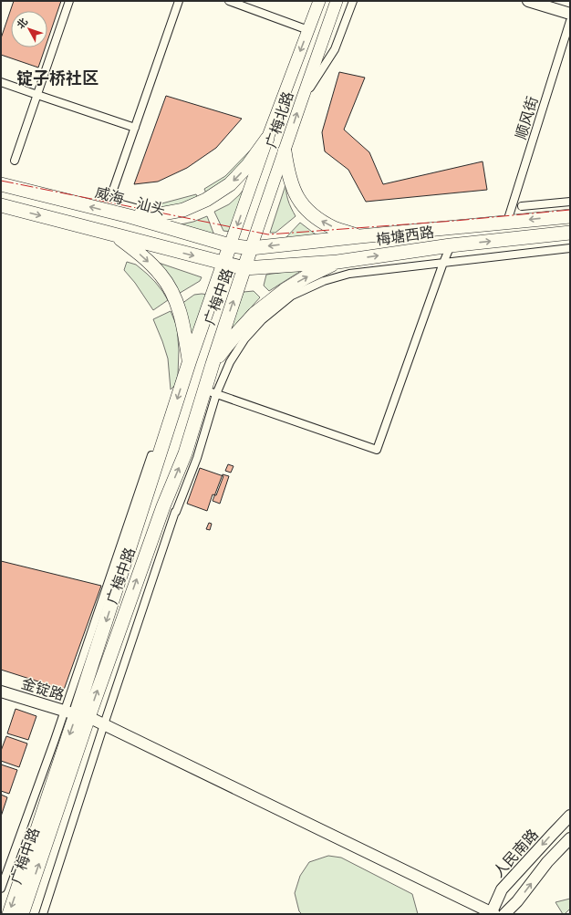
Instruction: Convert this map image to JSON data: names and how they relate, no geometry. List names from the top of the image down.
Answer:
{
  "streets": {
    "highway": ["威海—汕头", "梅塘西路", "广梅中路"],
    "main road": ["广梅北路"],
    "street": ["顺风街", "金锭路", "人民南路"]
  },
  "crossings": [
    ["顺风街", "梅塘西路"],
    ["广梅北路", "威海—汕头"],
    ["广梅北路", "梅塘西路"],
    ["广梅北路", "广梅中路"],
    ["威海—汕头", "梅塘西路"],
    ["威海—汕头", "广梅中路"],
    ["梅塘西路", "广梅中路"],
    ["广梅中路", "金锭路"]
  ],
  "districts": ["锭子桥社区"],
  "north": "top left"
}
